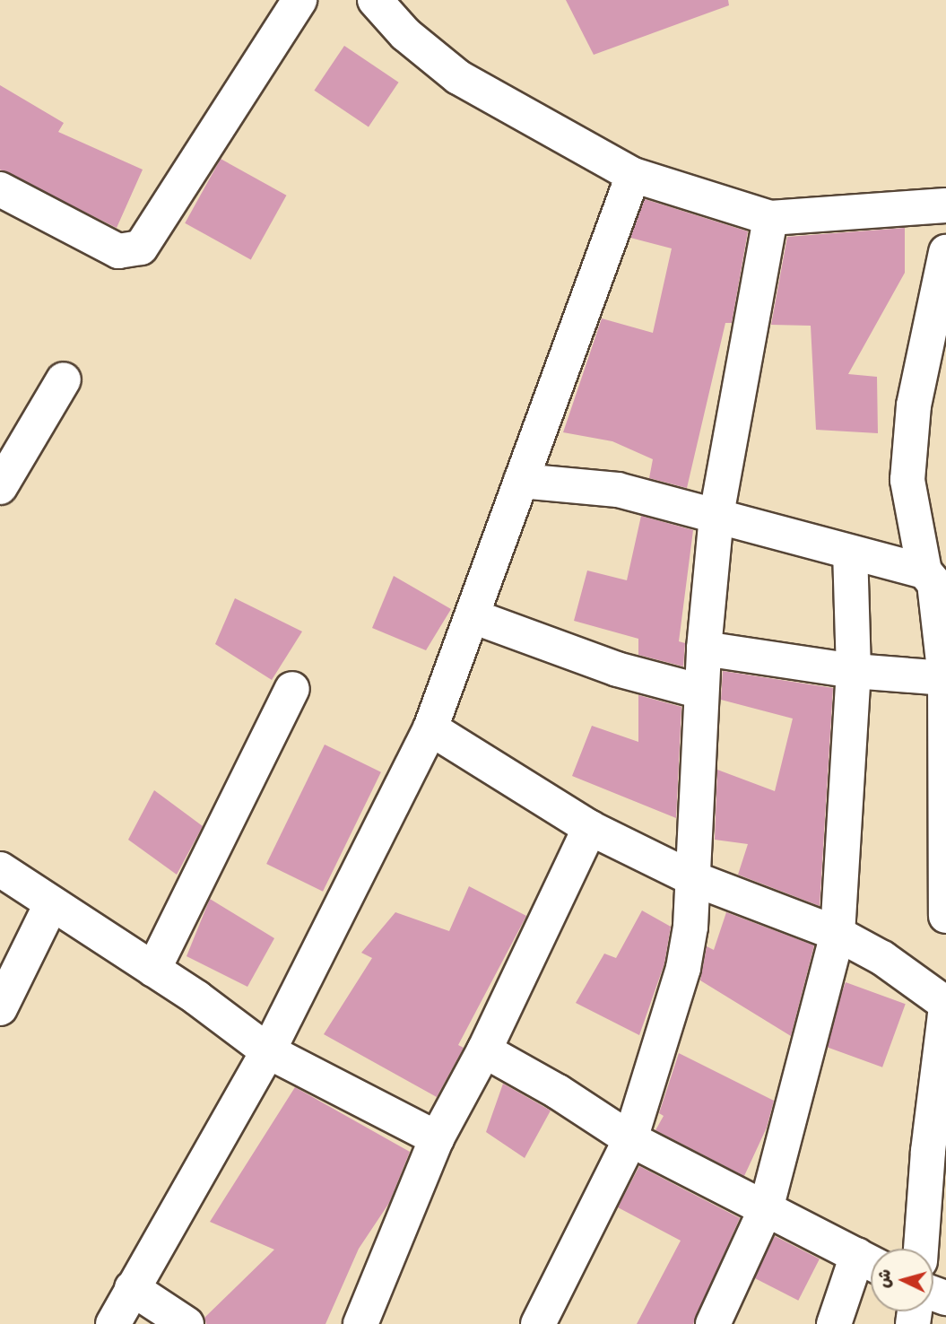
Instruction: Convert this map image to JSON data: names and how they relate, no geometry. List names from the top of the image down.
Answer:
{
  "north": "left"
}
